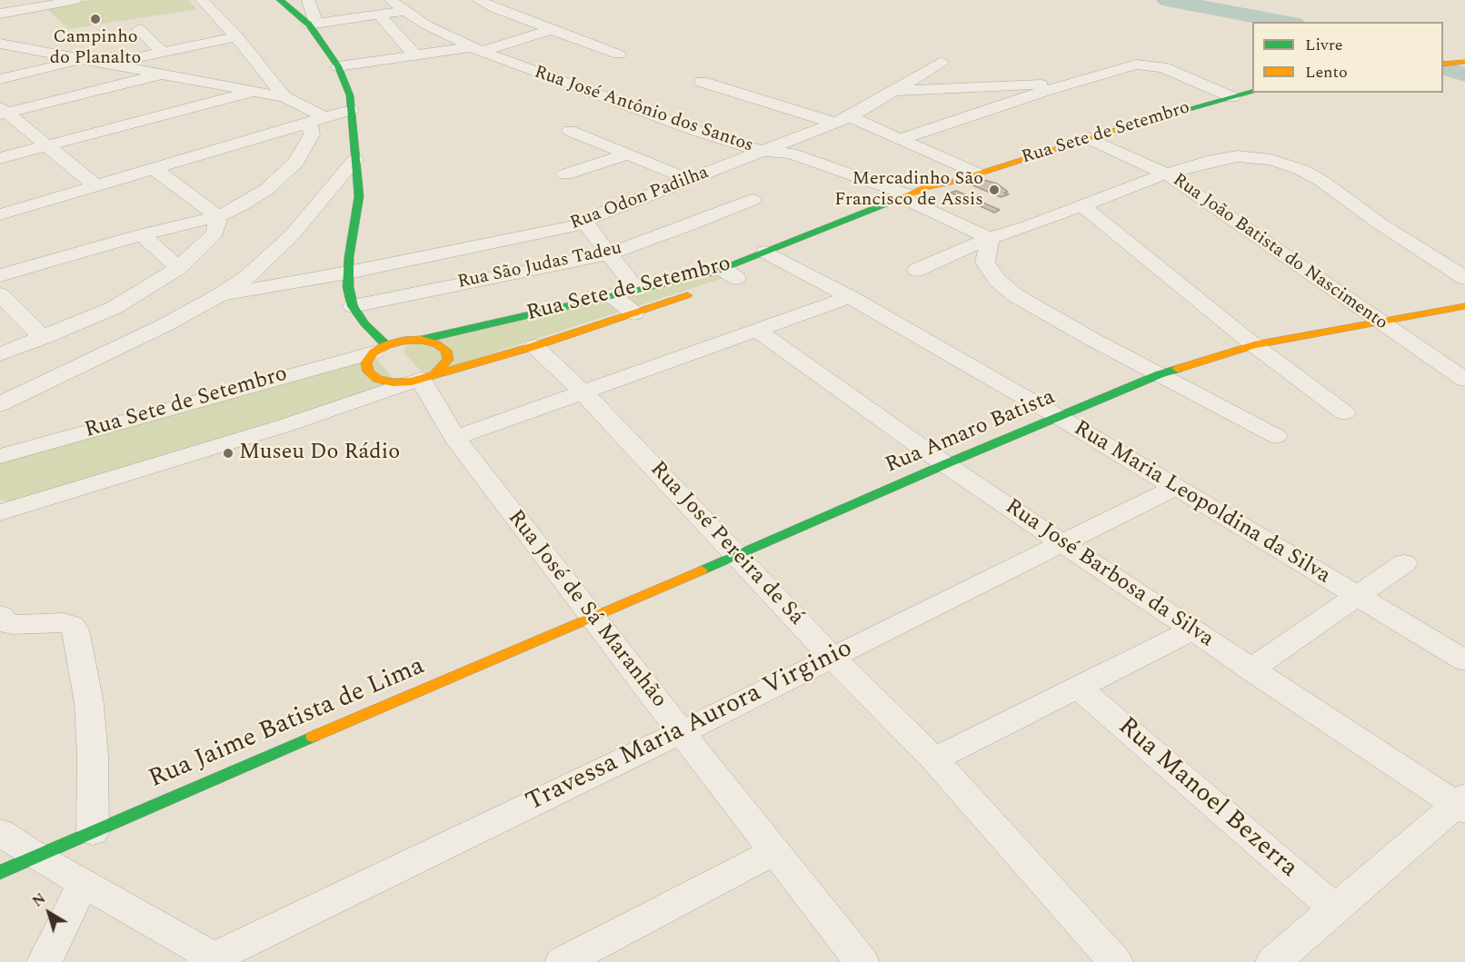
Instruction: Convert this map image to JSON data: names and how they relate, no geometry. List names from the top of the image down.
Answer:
{
  "streets": {
    "street": [
      "Rua José Antônio dos Santos",
      "Rua Sete de Setembro",
      "Rua Odon Padilha",
      "Rua João Batista do Nascimento",
      "Rua São Judas Tadeu",
      "Rua Amaro Batista",
      "Rua Maria Leopoldina da Silva",
      "Rua José Pereira de Sá",
      "Rua José Barbosa da Silva",
      "Rua José de Sá Maranhão",
      "Rua Jaime Batista de Lima",
      "Travessa Maria Aurora Virginio",
      "Rua Manoel Bezerra"
    ]
  },
  "crossings": [
    ["Rua José Antônio dos Santos", "Rua Sete de Setembro"],
    ["Rua José Antônio dos Santos", "Rua Odon Padilha"],
    ["Rua Sete de Setembro", "Rua João Batista do Nascimento"],
    ["Rua Sete de Setembro", "Rua Maria Leopoldina da Silva"],
    ["Rua Sete de Setembro", "Rua José Pereira de Sá"],
    ["Rua Sete de Setembro", "Rua José de Sá Maranhão"],
    ["Rua João Batista do Nascimento", "Rua Amaro Batista"],
    ["Rua Amaro Batista", "Rua Maria Leopoldina da Silva"],
    ["Rua Amaro Batista", "Rua José Pereira de Sá"],
    ["Rua Amaro Batista", "Rua José Barbosa da Silva"],
    ["Rua Amaro Batista", "Rua José de Sá Maranhão"],
    ["Rua Amaro Batista", "Rua Jaime Batista de Lima"],
    ["Rua Maria Leopoldina da Silva", "Travessa Maria Aurora Virginio"],
    ["Rua José Pereira de Sá", "Travessa Maria Aurora Virginio"],
    ["Rua José Barbosa da Silva", "Travessa Maria Aurora Virginio"],
    ["Rua José de Sá Maranhão", "Rua Jaime Batista de Lima"],
    ["Rua José de Sá Maranhão", "Travessa Maria Aurora Virginio"]
  ],
  "places": ["Campinho do Planalto", "Mercadinho São Francisco de Assis", "Museu Do Rádio"],
  "legend": ["Livre", "Lento"],
  "north": "top left"
}
